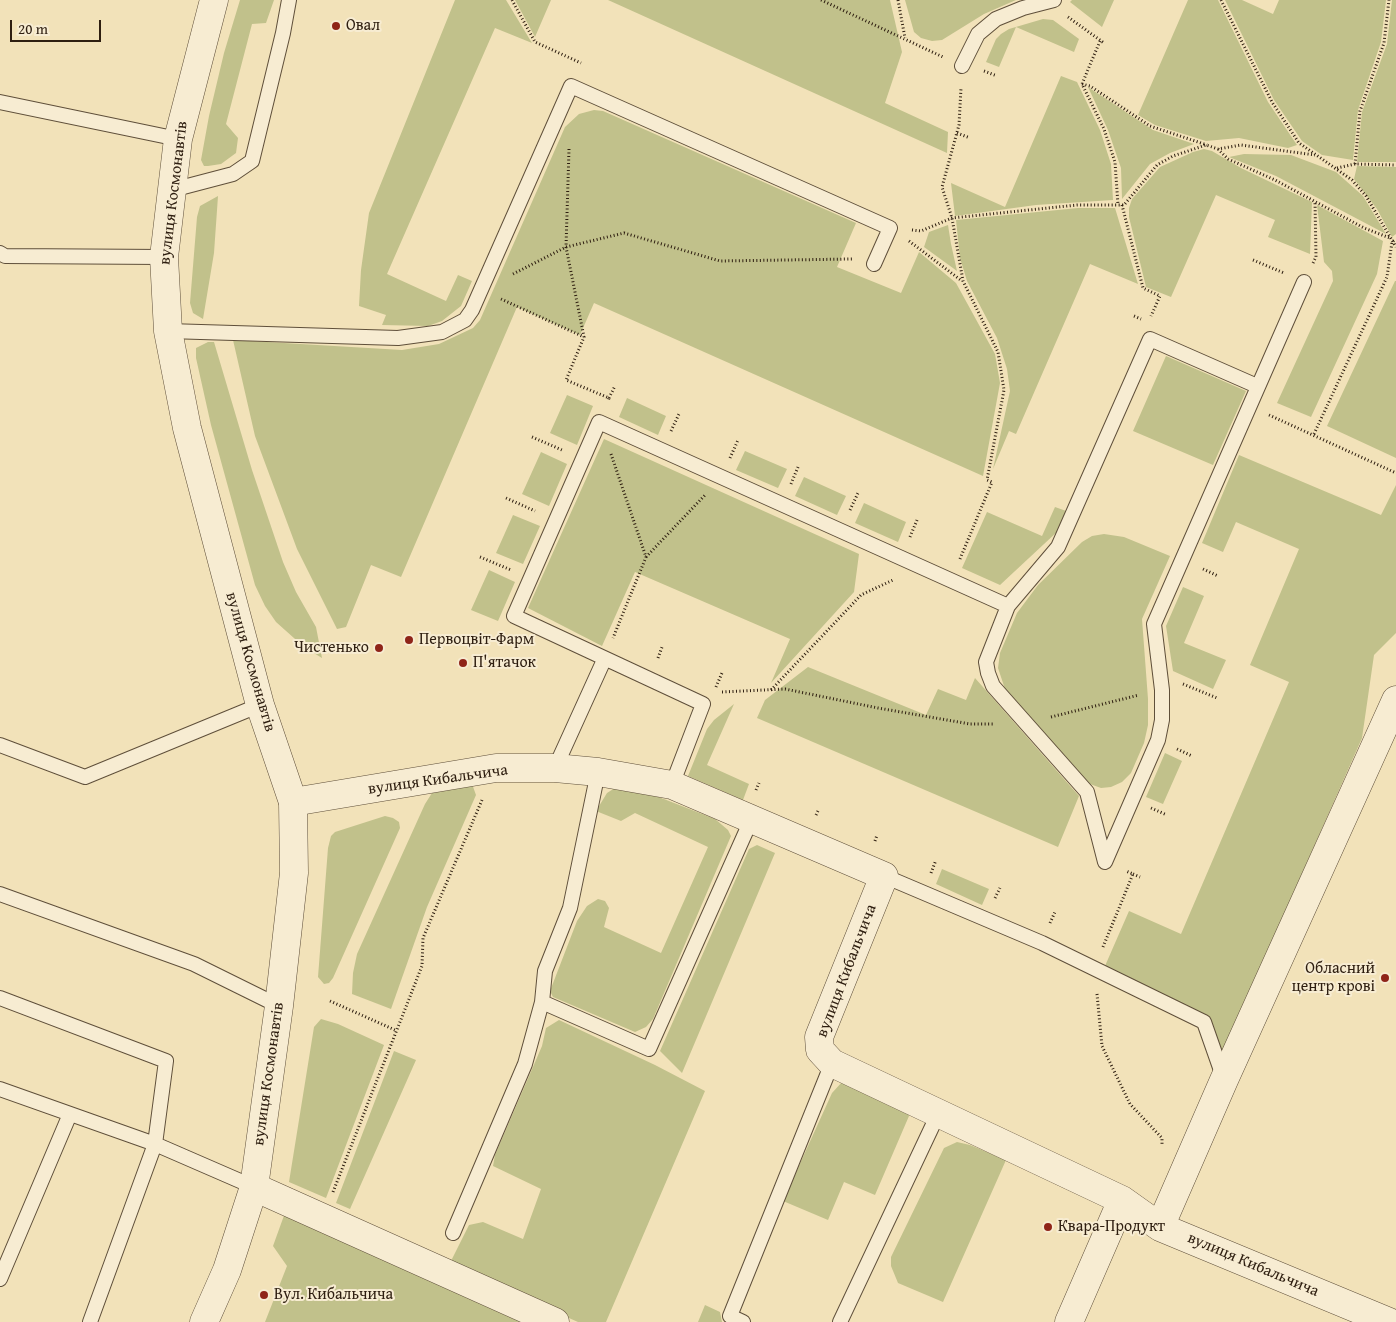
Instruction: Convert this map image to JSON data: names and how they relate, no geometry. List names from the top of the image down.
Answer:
{
  "streets": {
    "street": ["вулиця Космонавтів", "вулиця Кибальчича"]
  },
  "crossings": [
    ["вулиця Космонавтів", "вулиця Кибальчича"]
  ],
  "places": [
    "Овал",
    "Первоцвіт-Фарм",
    "Чистенько",
    "П'ятачок",
    "Обласний центр крові",
    "Квара-Продукт",
    "Вул. Кибальчича"
  ],
  "scale_bar": "20 m"
}
